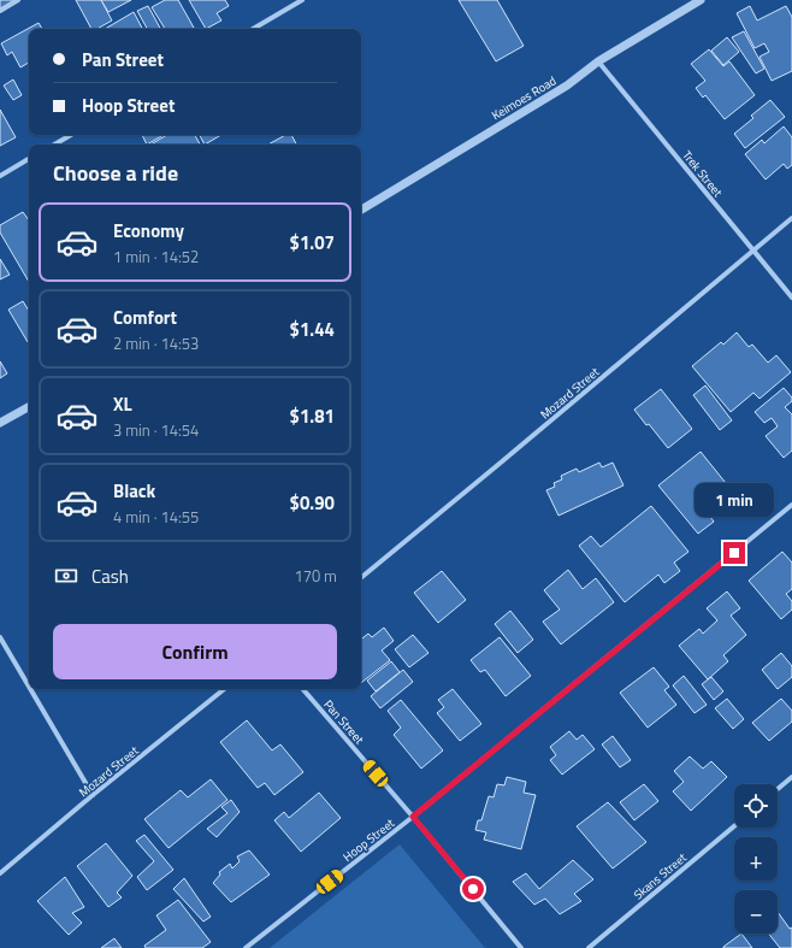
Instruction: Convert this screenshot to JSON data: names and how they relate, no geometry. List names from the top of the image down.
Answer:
{
  "streets": {
    "street": [
      "Keimoes Road",
      "Trek Street",
      "Mozard Street",
      "Pan Street",
      "Hoop Street",
      "Skans Street"
    ]
  },
  "crossings": [
    ["Keimoes Road", "Trek Street"],
    ["Trek Street", "Mozard Street"],
    ["Pan Street", "Hoop Street"]
  ],
  "page": {
    "banner": ["Pan Street", "Hoop Street"],
    "heading": "Choose a ride",
    "list": [
      {
        "name": "Economy",
        "note": "1 min · 14:52",
        "value": "$1.07"
      },
      {
        "name": "Comfort",
        "note": "2 min · 14:53",
        "value": "$1.44"
      },
      {
        "name": "XL",
        "note": "3 min · 14:54",
        "value": "$1.81"
      },
      {
        "name": "Black",
        "note": "4 min · 14:55",
        "value": "$0.90"
      }
    ],
    "bubble": "1 min",
    "pay": ["Cash", "170 m"],
    "buttons": "Confirm",
    "map_buttons": ["+", "−"]
  }
}
